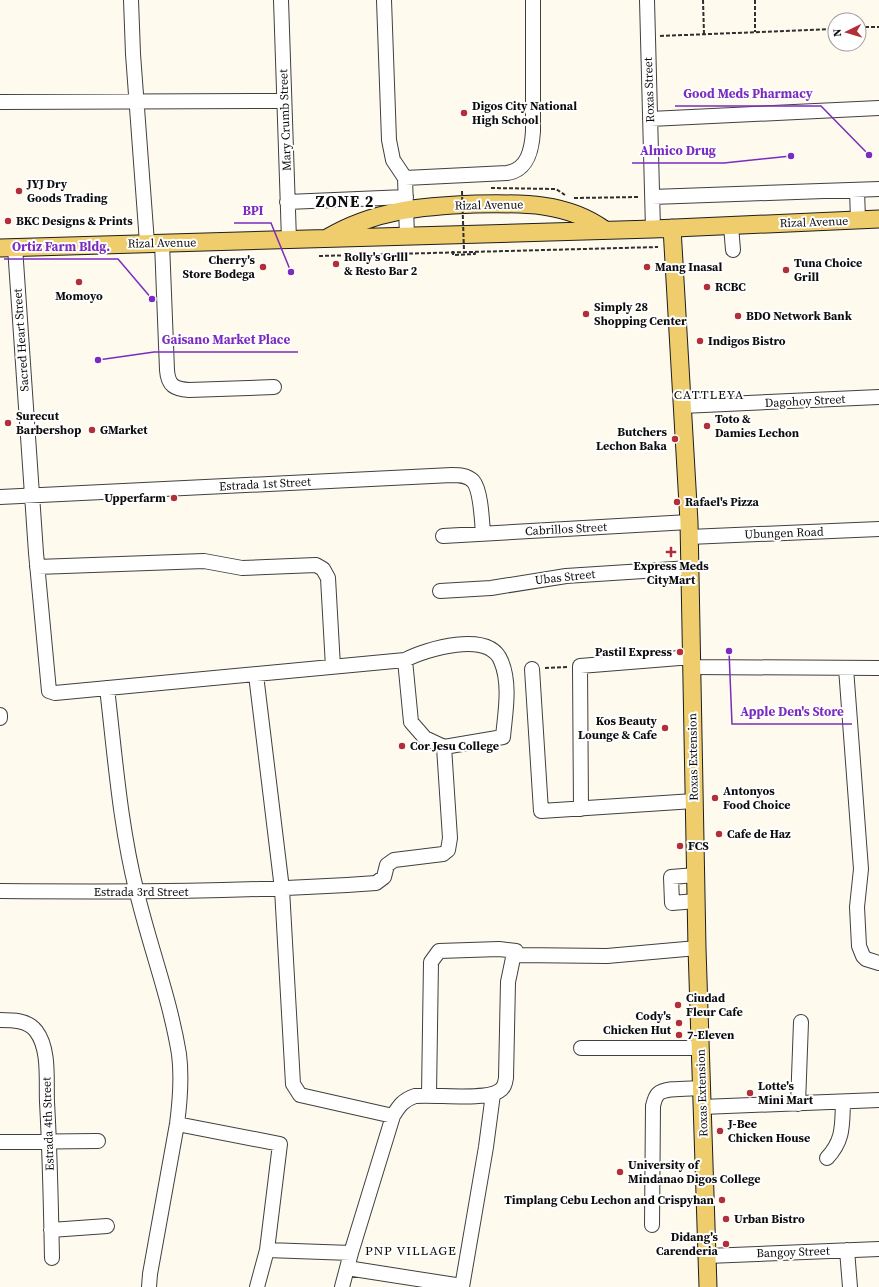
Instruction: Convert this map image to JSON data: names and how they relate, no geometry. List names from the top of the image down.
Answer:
{
  "streets": {
    "main road": ["Rizal Avenue", "Roxas Extension"],
    "street": [
      "Roxas Street",
      "Mary Crumb Street",
      "Sacred Heart Street",
      "Dagohoy Street",
      "Estrada 1st Street",
      "Cabrillos Street",
      "Ubungen Road",
      "Ubas Street",
      "Estrada 3rd Street",
      "Estrada 4th Street",
      "Bangoy Street"
    ]
  },
  "crossings": [
    ["Roxas Street", "Rizal Avenue"],
    ["Mary Crumb Street", "Rizal Avenue"],
    ["Rizal Avenue", "Sacred Heart Street"],
    ["Rizal Avenue", "Roxas Extension"],
    ["Sacred Heart Street", "Estrada 1st Street"],
    ["Dagohoy Street", "Roxas Extension"],
    ["Estrada 1st Street", "Cabrillos Street"],
    ["Cabrillos Street", "Ubungen Road"],
    ["Cabrillos Street", "Roxas Extension"],
    ["Ubungen Road", "Roxas Extension"],
    ["Ubas Street", "Roxas Extension"],
    ["Roxas Extension", "Bangoy Street"]
  ],
  "districts": ["ZONE 2", "CATTLEYA", "PNP VILLAGE"],
  "places": {
    "other": [
      "Digos City National High School",
      "Good Meds Pharmacy",
      "Almico Drug",
      "JYJ Dry Goods Trading",
      "BKC Designs & Prints",
      "Rolly's Grlll & Resto Bar 2",
      "Cherry's Store Bodega",
      "Mang Inasal",
      "Tuna Choice Grill",
      "BPI",
      "Momoyo",
      "RCBC",
      "Ortiz Farm Bldg.",
      "Simply 28 Shopping Center",
      "BDO Network Bank",
      "Indigos Bistro",
      "Gaisano Market Place",
      "Surecut Barbershop",
      "Toto & Damies Lechon",
      "GMarket",
      "Butchers Lechon Baka",
      "Upperfarm",
      "Rafael's Pizza",
      "Apple Den's Store",
      "Pastil Express",
      "Kos Beauty Lounge & Cafe",
      "Cor Jesu College",
      "Antonyos Food Choice",
      "Cafe de Haz",
      "FCS",
      "Ciudad Fleur Cafe",
      "Cody's Chicken Hut",
      "7-Eleven",
      "Lotte's Mini Mart",
      "J-Bee Chicken House",
      "University of Mindanao Digos College",
      "Timplang Cebu Lechon and Crispyhan",
      "Urban Bistro",
      "Didang's Carenderia"
    ],
    "health": ["Express Meds CityMart"]
  },
  "north": "left"
}
